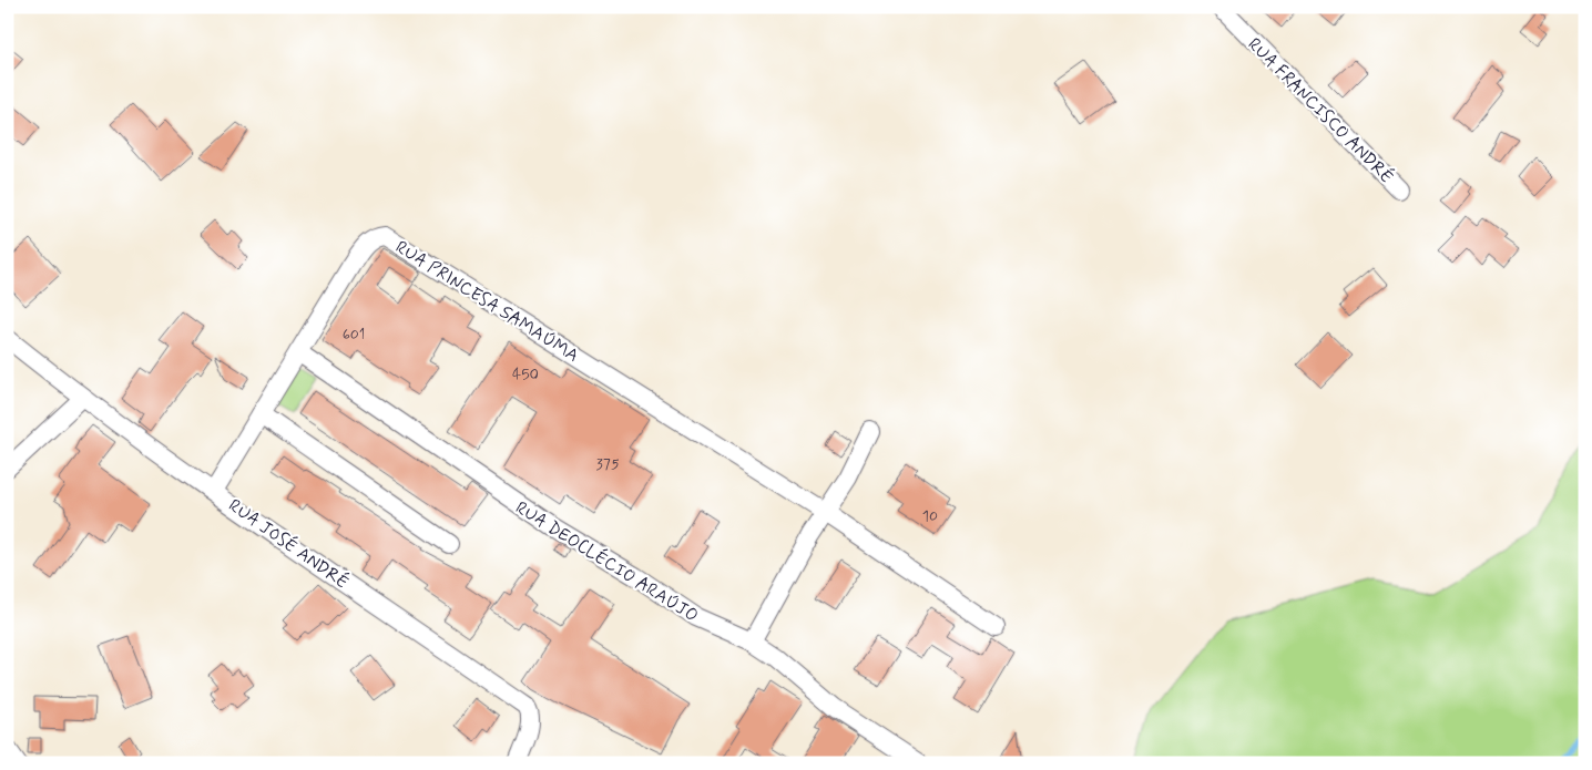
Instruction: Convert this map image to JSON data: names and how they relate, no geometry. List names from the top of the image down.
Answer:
{
  "streets": {
    "street": [
      "RUA FRANCISCO ANDRÉ",
      "RUA PRINCESA SAMAÚMA",
      "RUA JOSÉ ANDRÉ",
      "RUA DEOCLÉCIO ARAÚJO"
    ]
  },
  "crossings": [
    ["RUA PRINCESA SAMAÚMA", "RUA JOSÉ ANDRÉ"],
    ["RUA PRINCESA SAMAÚMA", "RUA DEOCLÉCIO ARAÚJO"]
  ],
  "house_numbers": [
    "601",
    "450",
    "375",
    "10"
  ]
}
